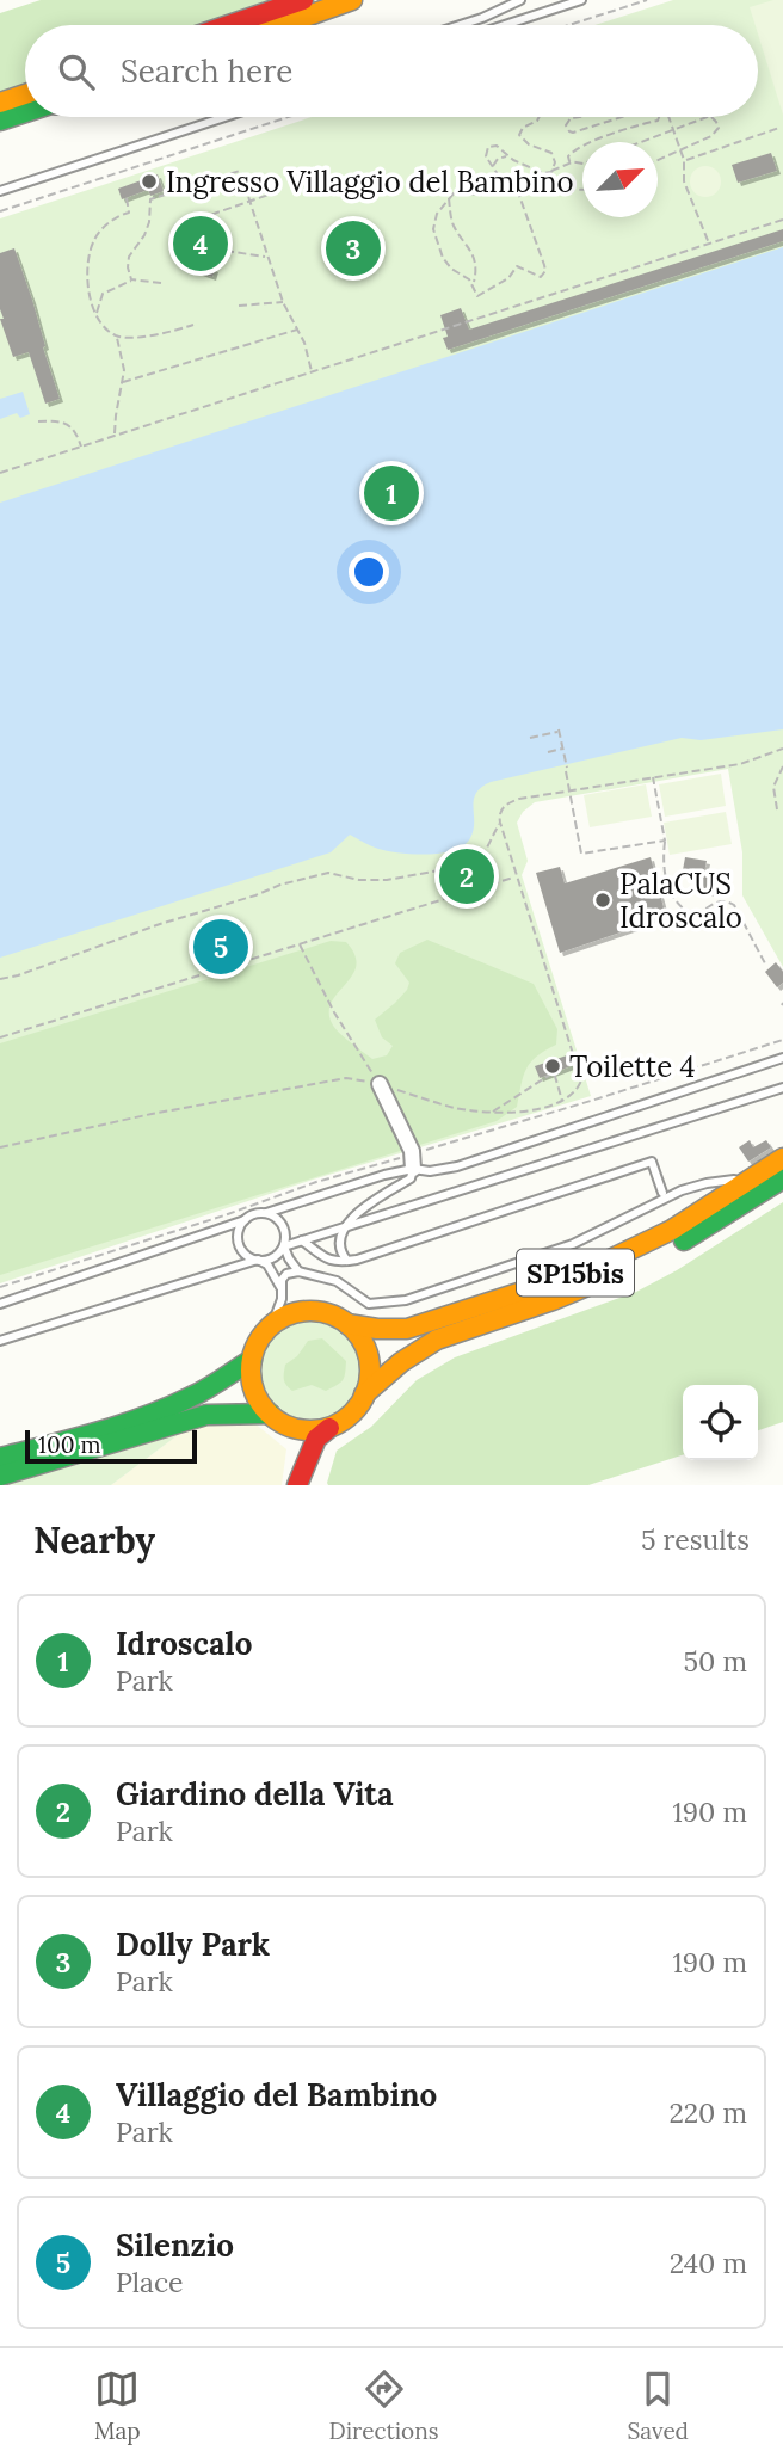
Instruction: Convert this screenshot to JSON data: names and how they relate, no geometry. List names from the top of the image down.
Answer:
{
  "streets": {
    "main road": ["SP15bis"]
  },
  "places": ["Ingresso Villaggio del Bambino", "PalaCUS Idroscalo", "Toilette 4"],
  "scale_bar": "100 m",
  "north": "top right",
  "page": {
    "search": "Search here",
    "pins": [
      "4",
      "3",
      "1",
      "2",
      "5"
    ],
    "scale": "100 m",
    "heading": ["Nearby", "5 results"],
    "list": [
      {
        "mark": "1",
        "name": "Idroscalo",
        "note": "Park",
        "value": "50 m"
      },
      {
        "mark": "2",
        "name": "Giardino della Vita",
        "note": "Park",
        "value": "190 m"
      },
      {
        "mark": "3",
        "name": "Dolly Park",
        "note": "Park",
        "value": "190 m"
      },
      {
        "mark": "4",
        "name": "Villaggio del Bambino",
        "note": "Park",
        "value": "220 m"
      },
      {
        "mark": "5",
        "name": "Silenzio",
        "note": "Place",
        "value": "240 m"
      }
    ],
    "nav": ["Map", "Directions", "Saved"]
  }
}
